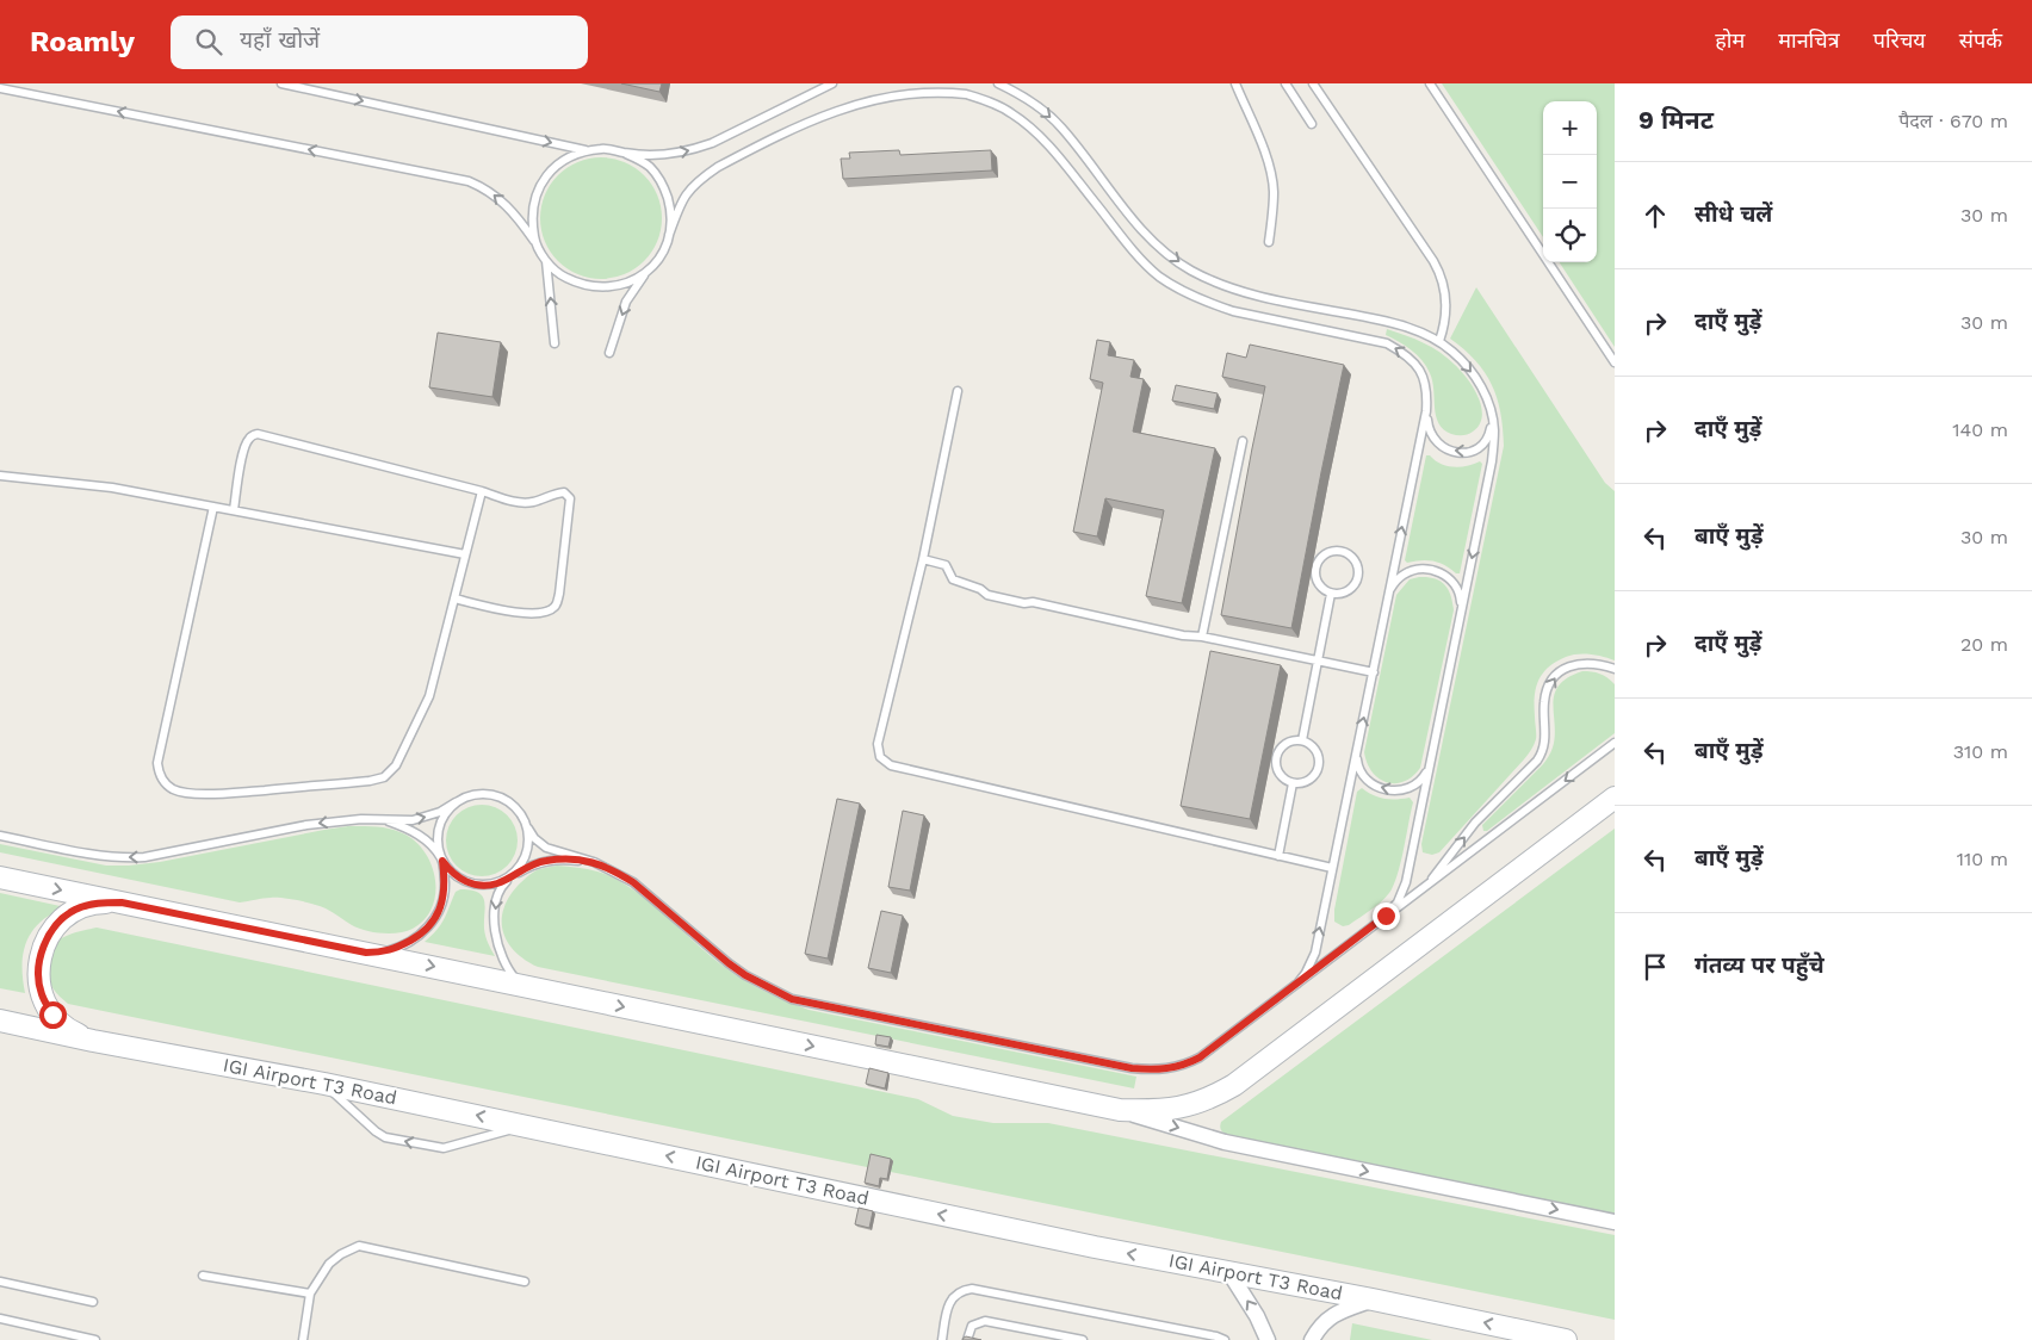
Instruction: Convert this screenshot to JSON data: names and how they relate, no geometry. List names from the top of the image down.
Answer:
{
  "streets": {
    "main road": ["IGI Airport T3 Road"]
  },
  "page": {
    "header": "Roamly",
    "search": "यहाँ खोजें",
    "nav": [
      "होम",
      "मानचित्र",
      "परिचय",
      "संपर्क"
    ],
    "heading": ["9 मिनट", "पैदल · 670 m"],
    "map_buttons": ["+", "−"],
    "list": [
      ["सीधे चलें", "30 m"],
      ["दाएँ मुड़ें", "30 m"],
      ["दाएँ मुड़ें", "140 m"],
      ["बाएँ मुड़ें", "30 m"],
      ["दाएँ मुड़ें", "20 m"],
      ["बाएँ मुड़ें", "310 m"],
      ["बाएँ मुड़ें", "110 m"],
      "गंतव्य पर पहुँचे"
    ]
  }
}
